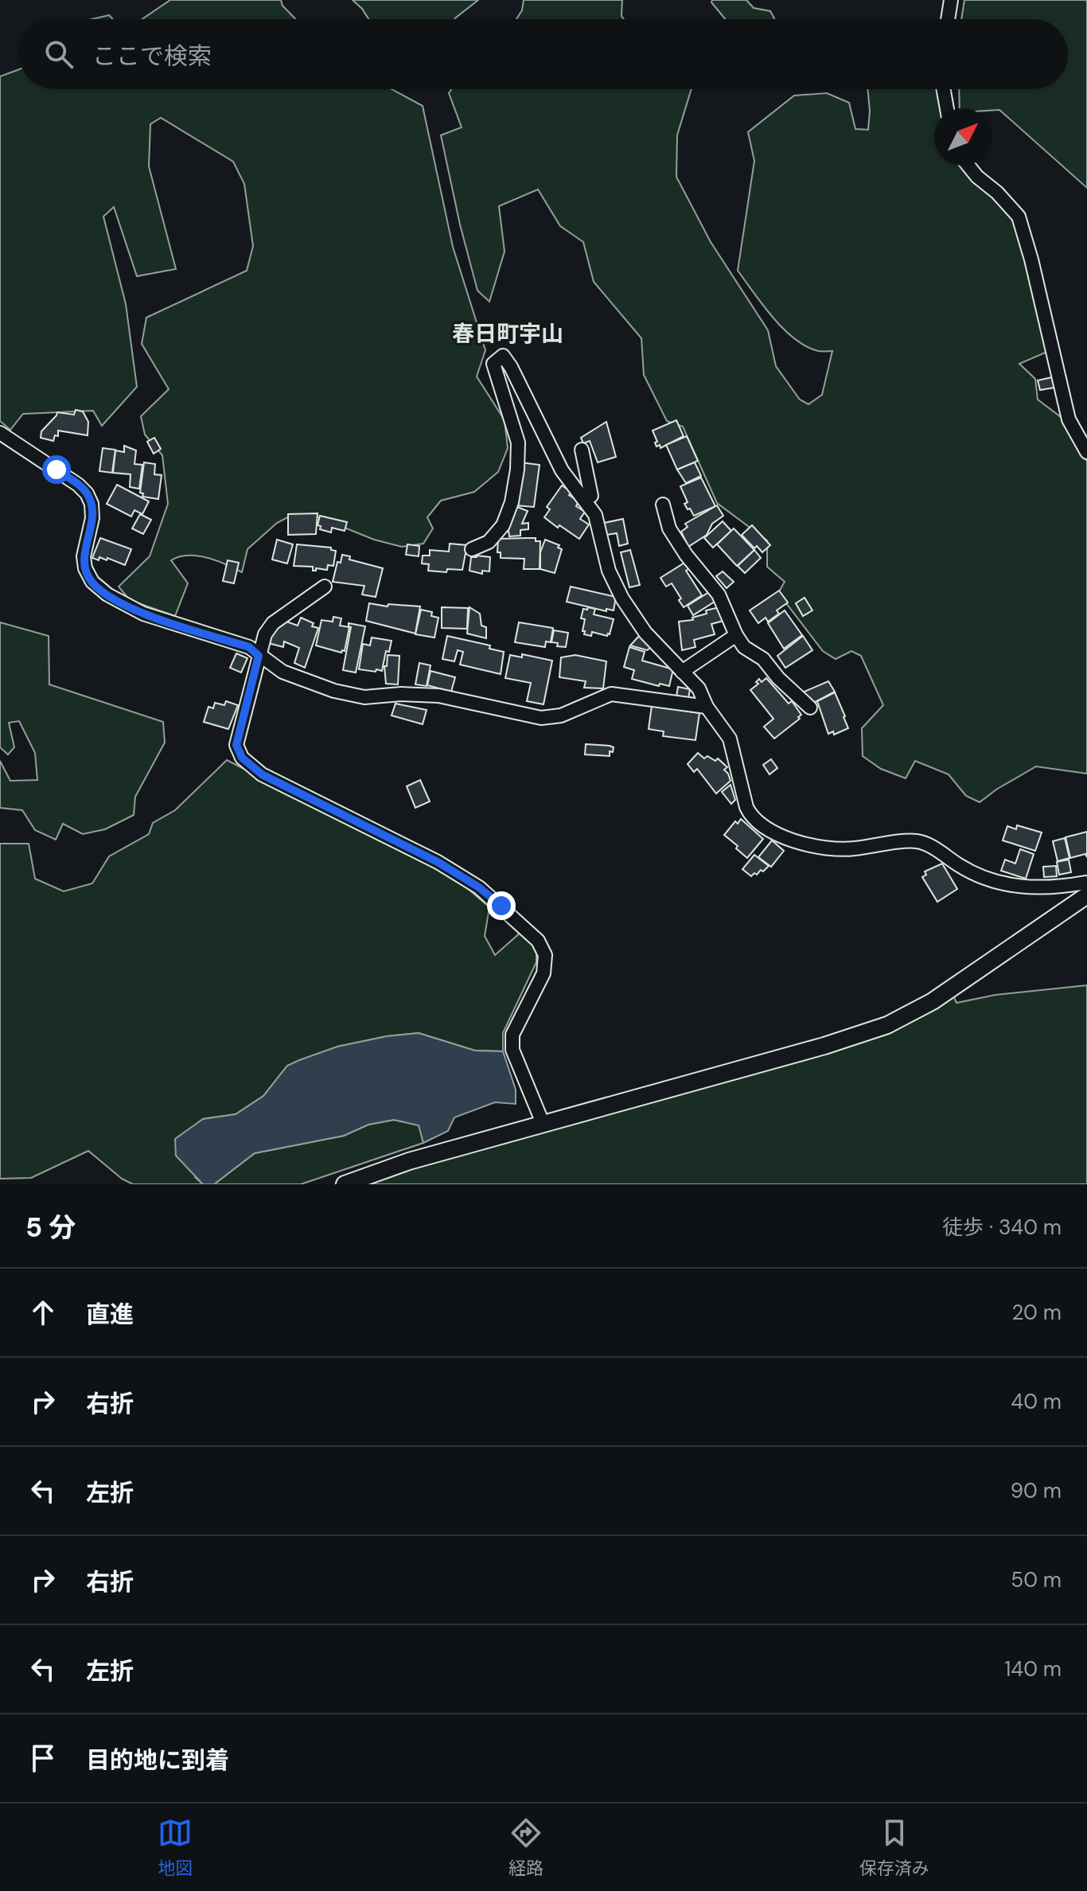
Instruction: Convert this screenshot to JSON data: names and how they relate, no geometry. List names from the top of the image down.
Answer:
{
  "districts": ["春日町宇山"],
  "north": "top right",
  "page": {
    "search": "ここで検索",
    "heading": ["5 分", "徒歩 · 340 m"],
    "list": [
      ["直進", "20 m"],
      ["右折", "40 m"],
      ["左折", "90 m"],
      ["右折", "50 m"],
      ["左折", "140 m"],
      "目的地に到着"
    ],
    "nav": ["地図", "経路", "保存済み"]
  }
}
